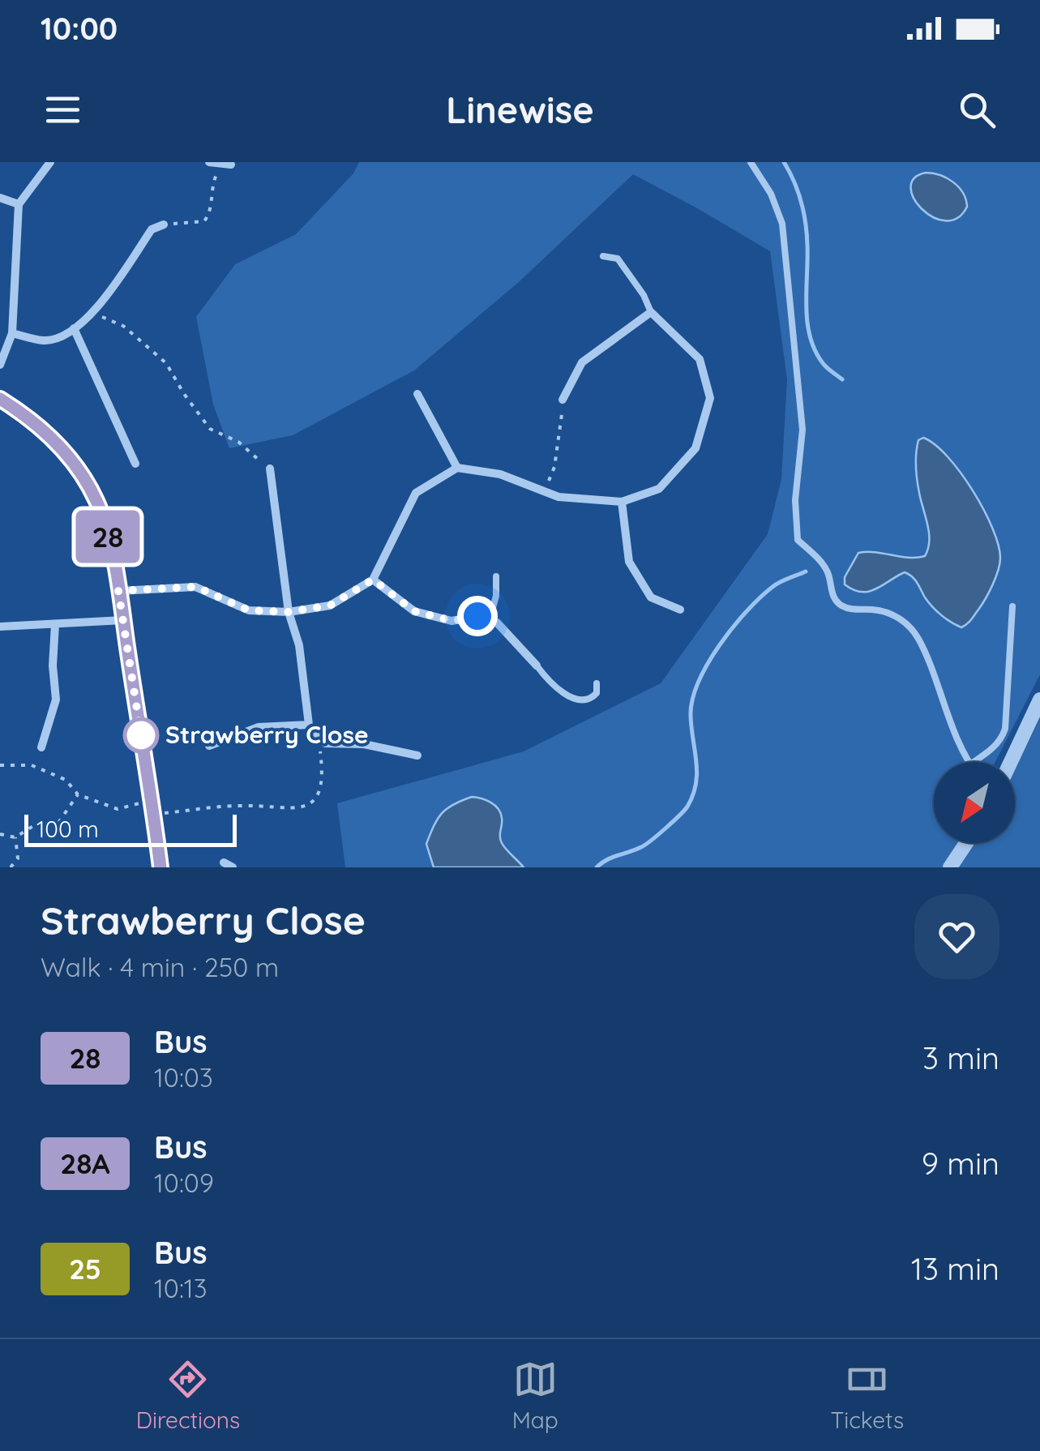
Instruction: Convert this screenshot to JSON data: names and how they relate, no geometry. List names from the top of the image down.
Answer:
{
  "places": ["Strawberry Close"],
  "lines": ["bus line 28"],
  "scale_bar": "100 m",
  "north": "bottom left",
  "page": {
    "status": "10:00",
    "header": "Linewise",
    "on_map": "28",
    "scale": "100 m",
    "heading": ["Strawberry Close", "Walk · 4 min · 250 m"],
    "list": [
      {
        "mark": "28",
        "name": "Bus",
        "note": "10:03",
        "value": "3 min"
      },
      {
        "mark": "28A",
        "name": "Bus",
        "note": "10:09",
        "value": "9 min"
      },
      {
        "mark": "25",
        "name": "Bus",
        "note": "10:13",
        "value": "13 min"
      }
    ],
    "tabs": ["Directions", "Map", "Tickets"]
  }
}
